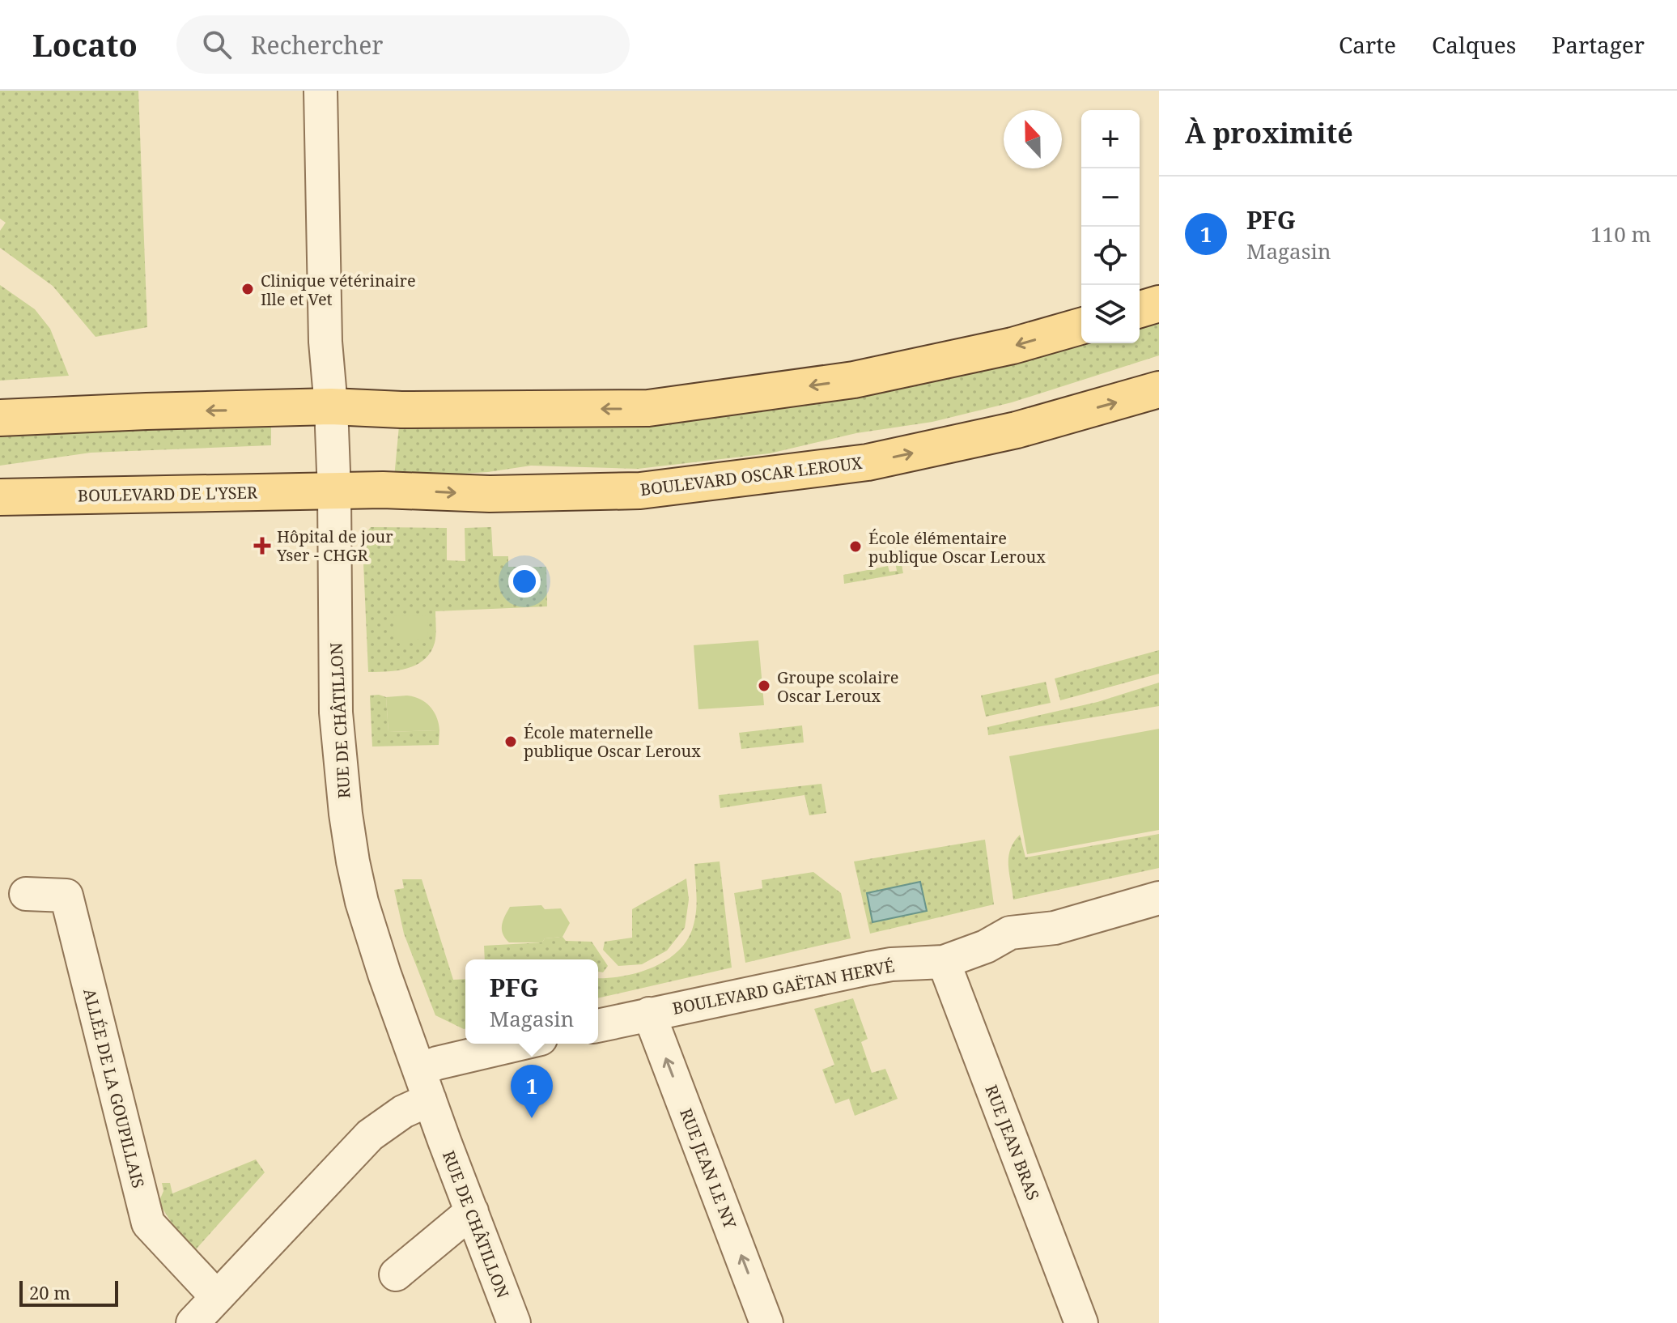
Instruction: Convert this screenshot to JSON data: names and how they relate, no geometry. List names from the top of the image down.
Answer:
{
  "streets": {
    "main road": ["BOULEVARD OSCAR LEROUX", "BOULEVARD DE L'YSER"],
    "street": [
      "RUE DE CHÂTILLON",
      "BOULEVARD GAËTAN HERVÉ",
      "ALLÉE DE LA GOUPILLAIS",
      "RUE JEAN BRAS",
      "RUE JEAN LE NY"
    ]
  },
  "crossings": [
    ["BOULEVARD OSCAR LEROUX", "BOULEVARD DE L'YSER"],
    ["BOULEVARD OSCAR LEROUX", "RUE DE CHÂTILLON"],
    ["BOULEVARD DE L'YSER", "RUE DE CHÂTILLON"],
    ["BOULEVARD GAËTAN HERVÉ", "RUE JEAN BRAS"],
    ["BOULEVARD GAËTAN HERVÉ", "RUE JEAN LE NY"]
  ],
  "one_way": ["RUE JEAN LE NY"],
  "places": {
    "other": [
      "Clinique vétérinaire Ille et Vet",
      "École élémentaire publique Oscar Leroux",
      "Groupe scolaire Oscar Leroux",
      "École maternelle publique Oscar Leroux"
    ],
    "health": ["Hôpital de jour Yser - CHGR"]
  },
  "scale_bar": "20 m",
  "north": "top",
  "page": {
    "header": "Locato",
    "search": "Rechercher",
    "nav": ["Carte", "Calques", "Partager"],
    "heading": "À proximité",
    "map_buttons": ["+", "−"],
    "list": [
      {
        "mark": "1",
        "name": "PFG",
        "note": "Magasin",
        "value": "110 m"
      }
    ],
    "popup": ["PFG", "Magasin"],
    "pins": "1",
    "scale": "20 m"
  }
}
